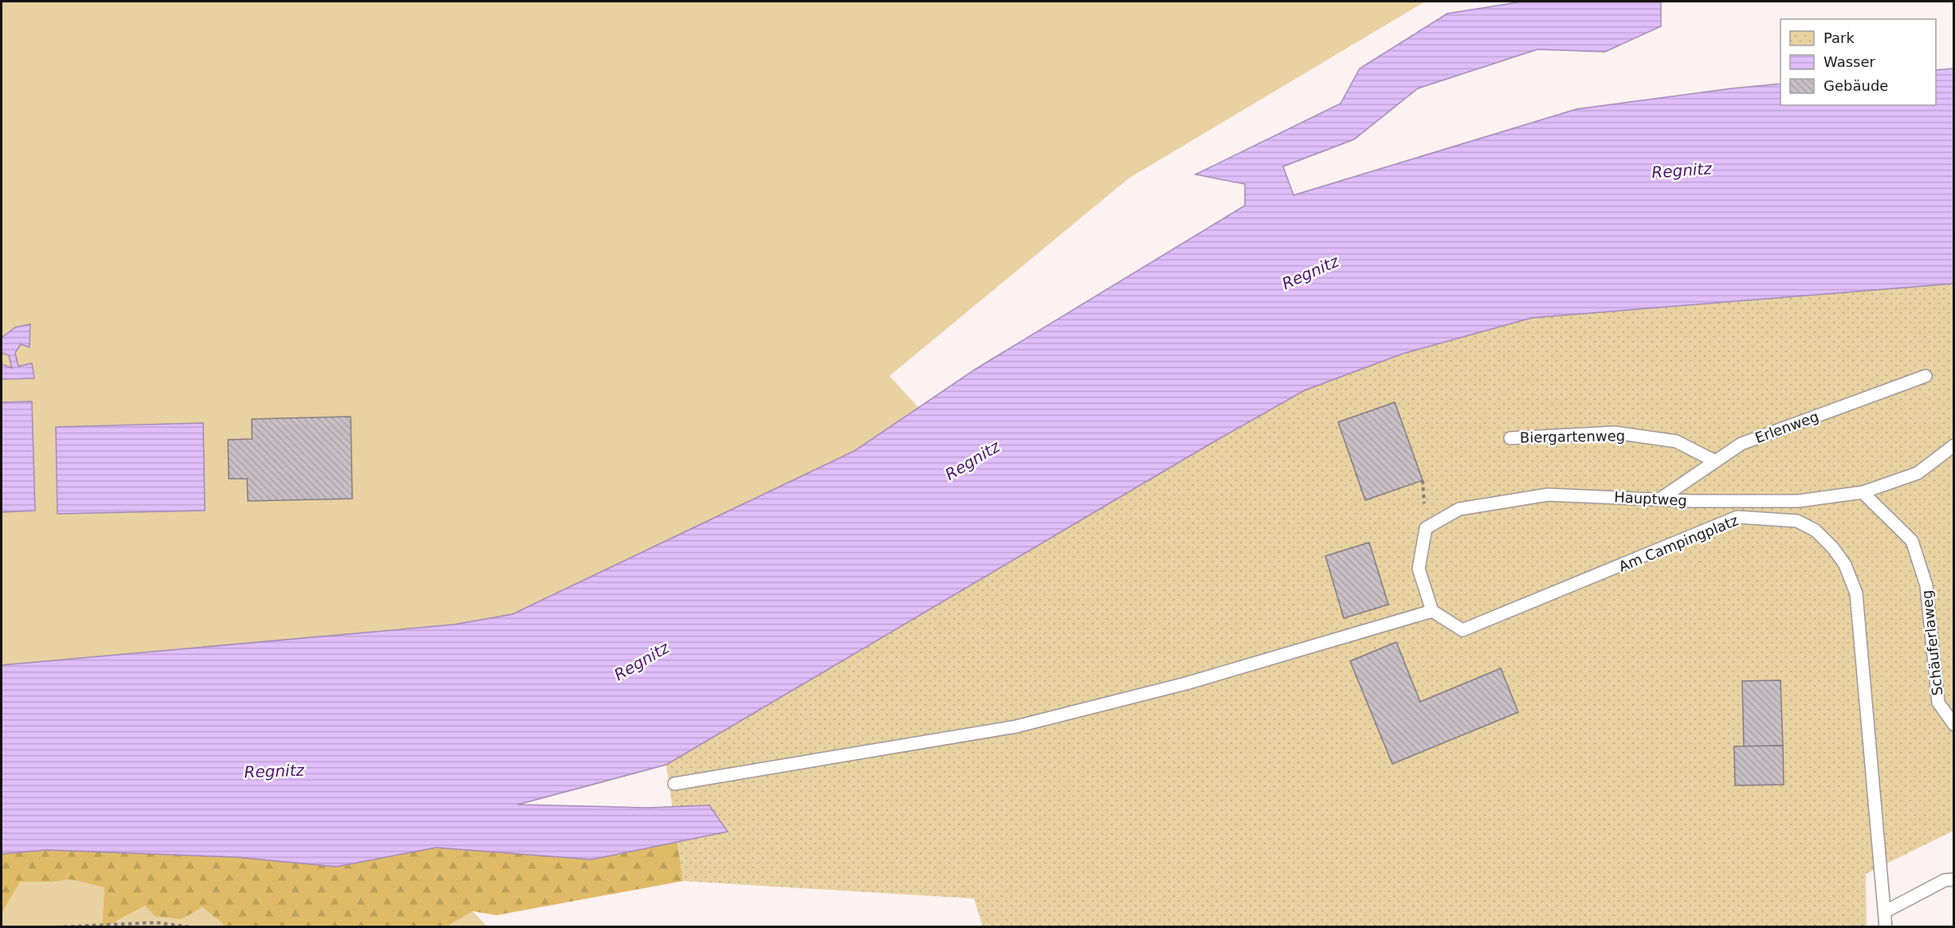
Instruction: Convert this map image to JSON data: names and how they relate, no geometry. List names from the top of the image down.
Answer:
{
  "streets": {
    "lane": [
      "Erlenweg",
      "Biergartenweg",
      "Hauptweg",
      "Am Campingplatz",
      "Schäuferlaweg"
    ]
  },
  "crossings": [
    ["Erlenweg", "Biergartenweg"],
    ["Erlenweg", "Hauptweg"],
    ["Hauptweg", "Am Campingplatz"],
    ["Hauptweg", "Schäuferlaweg"]
  ],
  "water": ["Regnitz"],
  "legend": ["Park", "Wasser", "Gebäude"]
}
